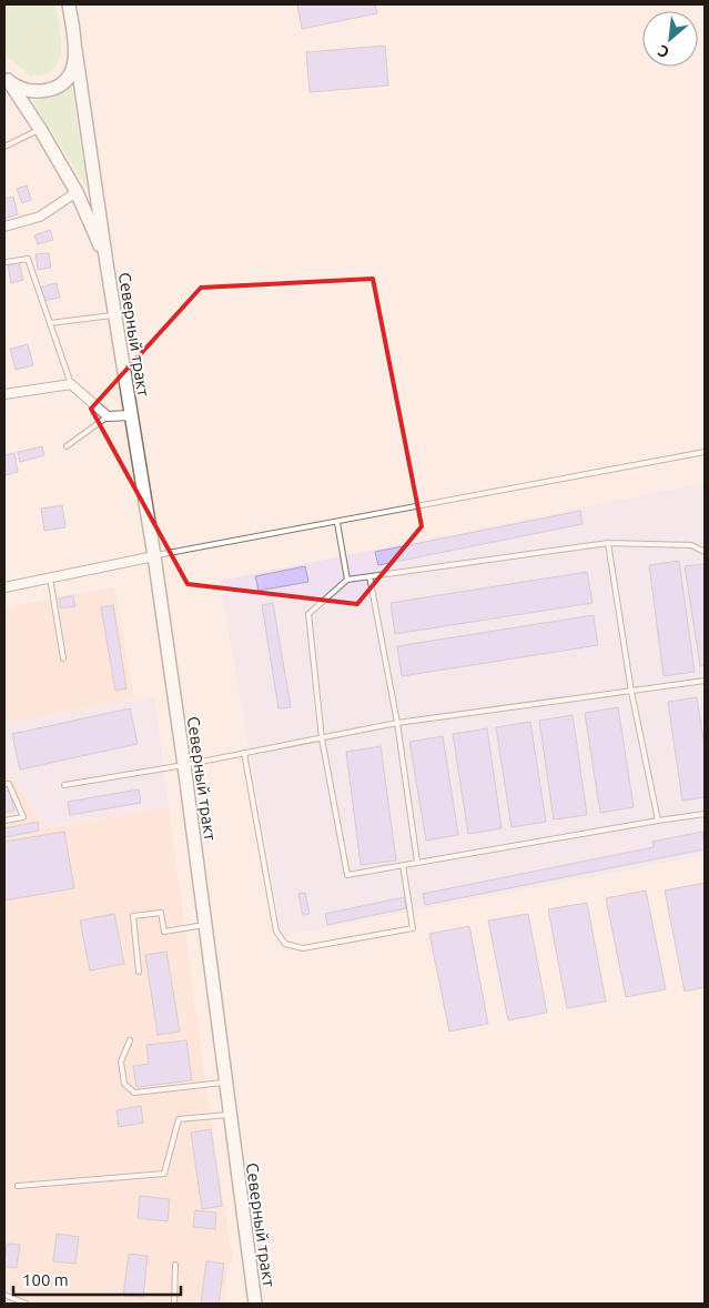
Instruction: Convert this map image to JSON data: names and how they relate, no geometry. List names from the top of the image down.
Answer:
{
  "streets": {
    "main road": ["Северный тракт"]
  },
  "scale_bar": "100 m",
  "north": "bottom left"
}
